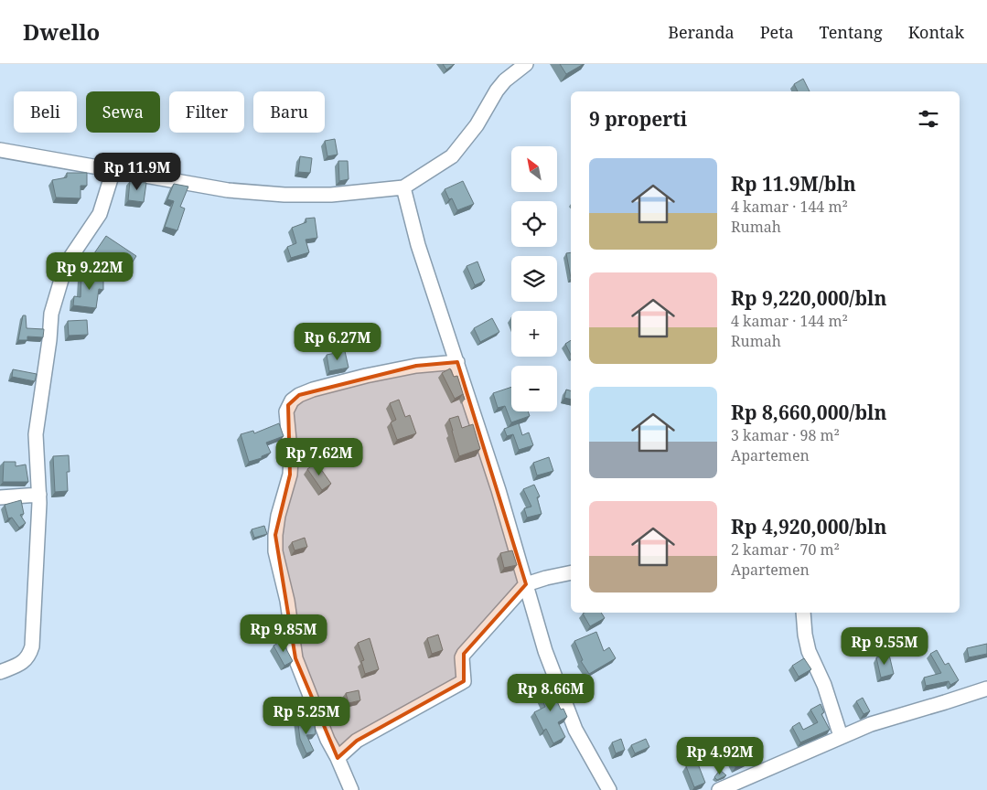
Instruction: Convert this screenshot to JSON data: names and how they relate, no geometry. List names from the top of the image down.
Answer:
{
  "north": "top left",
  "page": {
    "header": "Dwello",
    "nav": [
      "Beranda",
      "Peta",
      "Tentang",
      "Kontak"
    ],
    "chip": [
      "Beli",
      "Sewa",
      "Filter",
      "Baru"
    ],
    "heading": "9 properti",
    "map_buttons": ["+", "−"],
    "list": [
      {
        "name": "Rp 11.9M/bln",
        "note": "4 kamar · 144 m² · Rumah"
      },
      {
        "name": "Rp 9,220,000/bln",
        "note": "4 kamar · 144 m² · Rumah"
      },
      {
        "name": "Rp 8,660,000/bln",
        "note": "3 kamar · 98 m² · Apartemen"
      },
      {
        "name": "Rp 4,920,000/bln",
        "note": "2 kamar · 70 m² · Apartemen"
      }
    ],
    "price": [
      "Rp 11.9M",
      "Rp 9.22M",
      "Rp 6.27M",
      "Rp 7.62M",
      "Rp 9.85M",
      "Rp 9.55M",
      "Rp 8.66M",
      "Rp 5.25M",
      "Rp 4.92M"
    ]
  }
}
